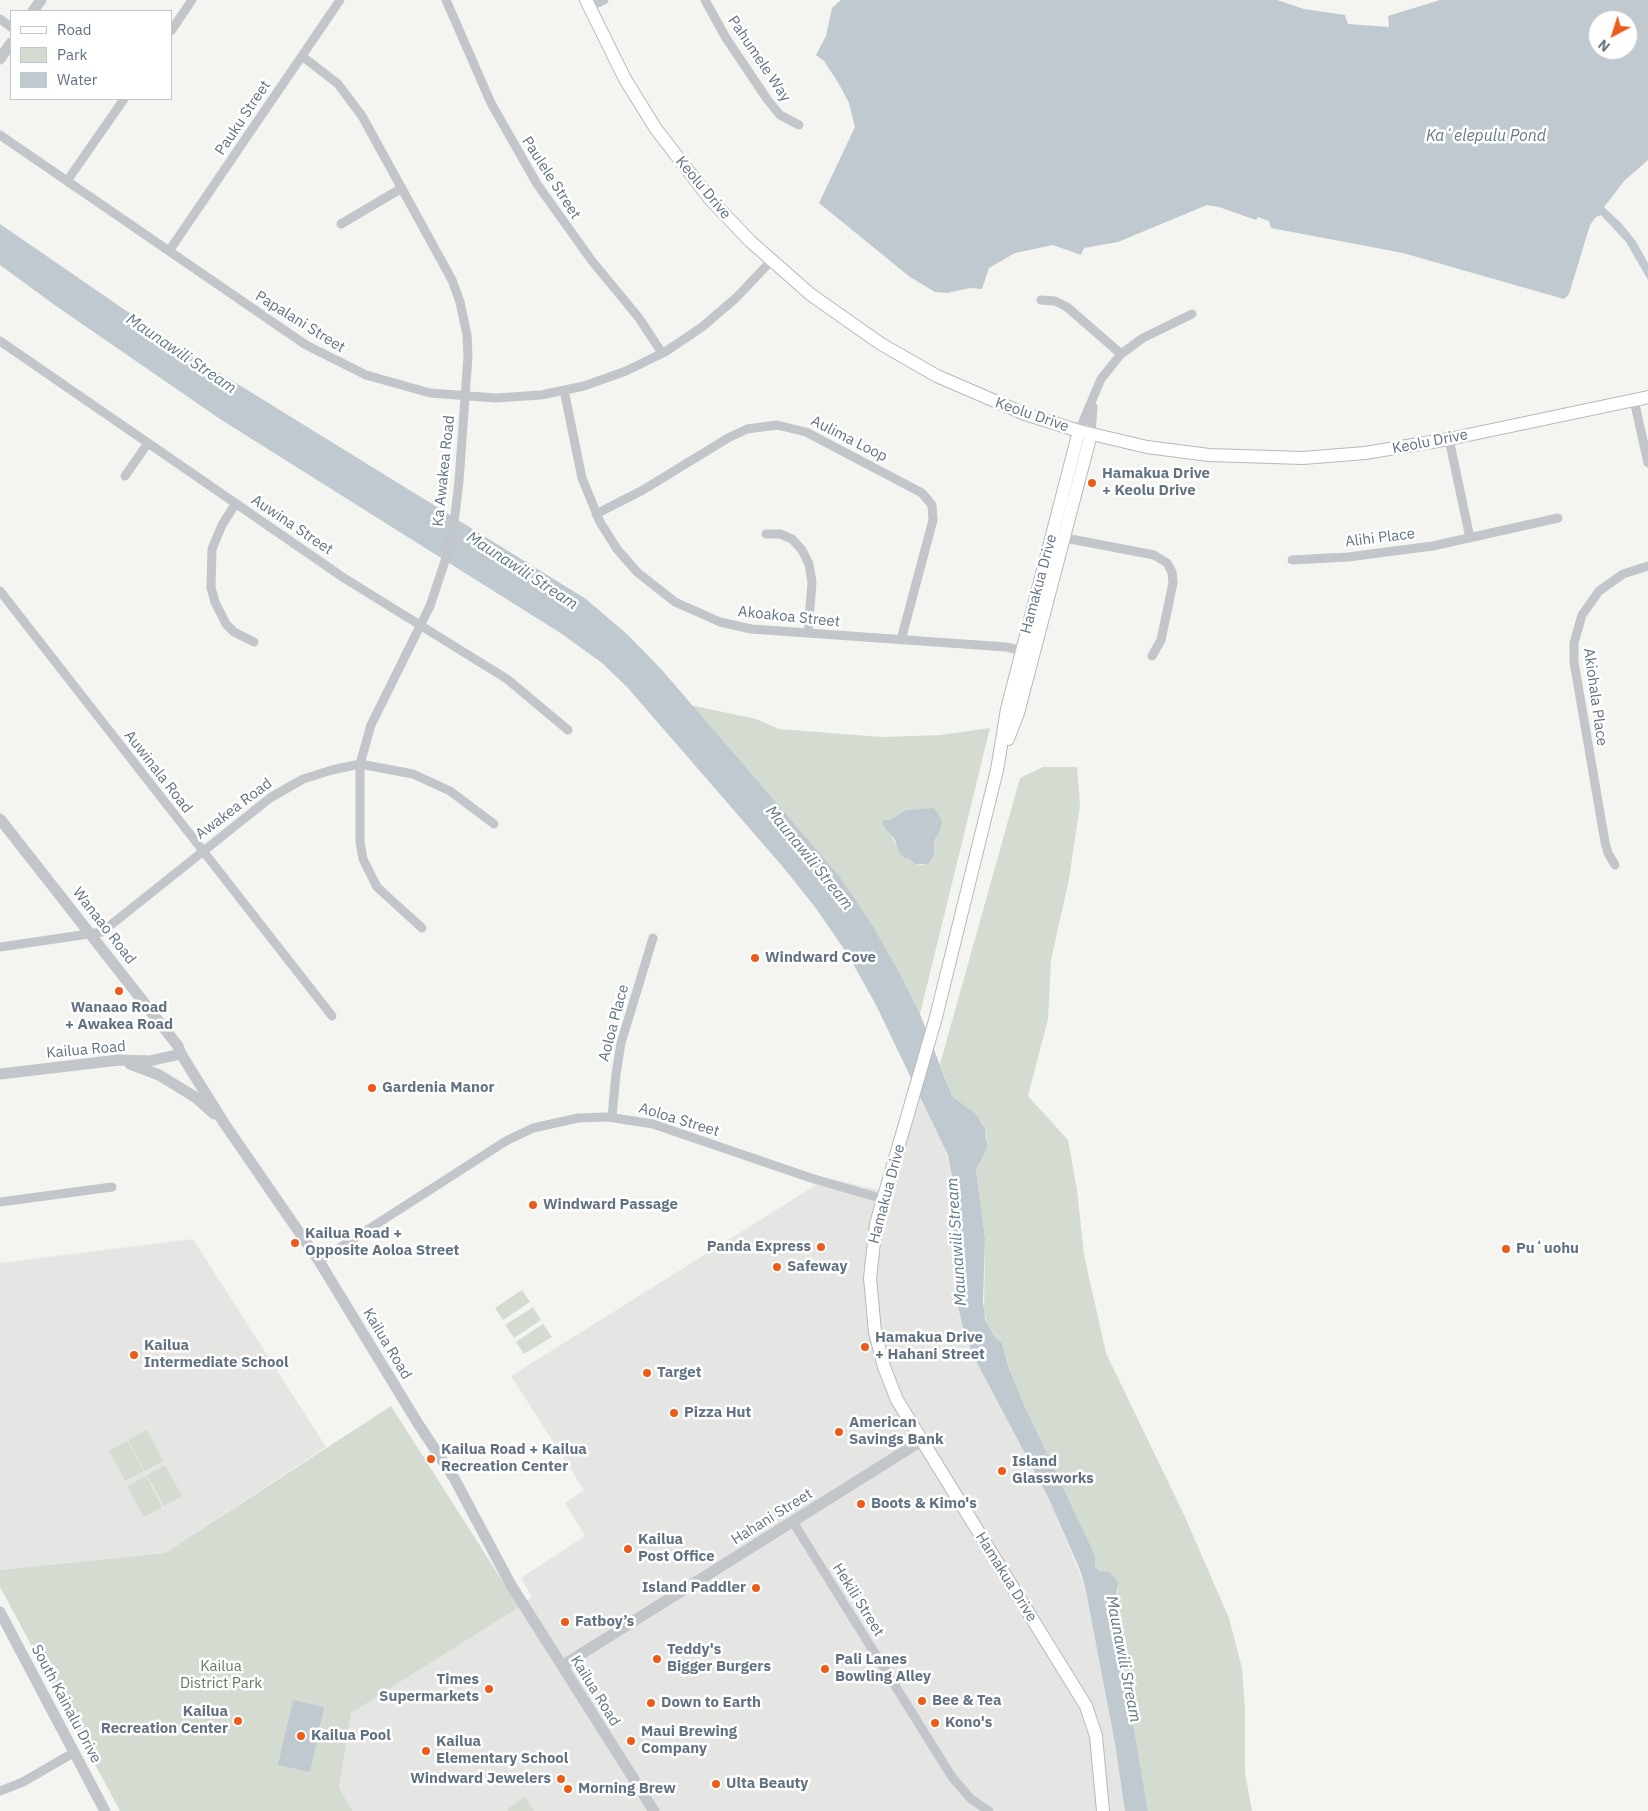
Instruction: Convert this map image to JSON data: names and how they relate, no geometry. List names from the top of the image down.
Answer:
{
  "streets": {
    "main road": ["Keolu Drive", "Hamakua Drive"],
    "street": [
      "Pahumele Way",
      "Pauku Street",
      "Paulele Street",
      "Papalani Street",
      "Aulima Loop",
      "Ka Awakea Road",
      "Auwina Street",
      "Alihi Place",
      "Akoakoa Street",
      "Akiohala Place",
      "Auwinala Road",
      "Awakea Road",
      "Wanaao Road",
      "Aoloa Place",
      "Kailua Road",
      "Aoloa Street",
      "Hahani Street",
      "Hekili Street",
      "South Kainalu Drive"
    ]
  },
  "crossings": [
    ["Pauku Street", "Papalani Street"],
    ["Pauku Street", "Ka Awakea Road"],
    ["Paulele Street", "Papalani Street"],
    ["Keolu Drive", "Papalani Street"],
    ["Keolu Drive", "Hamakua Drive"],
    ["Papalani Street", "Ka Awakea Road"],
    ["Papalani Street", "Akoakoa Street"],
    ["Aulima Loop", "Akoakoa Street"],
    ["Ka Awakea Road", "Auwina Street"],
    ["Ka Awakea Road", "Awakea Road"],
    ["Hamakua Drive", "Akoakoa Street"],
    ["Hamakua Drive", "Aoloa Street"],
    ["Hamakua Drive", "Hahani Street"],
    ["Auwinala Road", "Awakea Road"],
    ["Awakea Road", "Wanaao Road"],
    ["Wanaao Road", "Kailua Road"],
    ["Aoloa Place", "Aoloa Street"],
    ["Kailua Road", "Aoloa Street"],
    ["Kailua Road", "Hahani Street"],
    ["Hahani Street", "Hekili Street"]
  ],
  "water": ["Kaʻelepulu Pond", "Maunawili Stream"],
  "parks": ["Kailua District Park"],
  "places": [
    "Hamakua Drive + Keolu Drive",
    "Windward Cove",
    "Wanaao Road + Awakea Road",
    "Gardenia Manor",
    "Windward Passage",
    "Kailua Road + Opposite Aoloa Street",
    "Panda Express",
    "Puʻuohu",
    "Safeway",
    "Hamakua Drive + Hahani Street",
    "Kailua Intermediate School",
    "Target",
    "Pizza Hut",
    "American Savings Bank",
    "Kailua Road + Kailua Recreation Center",
    "Island Glassworks",
    "Boots & Kimo's",
    "Kailua Post Office",
    "Island Paddler",
    "Fatboy’s",
    "Teddy's Bigger Burgers",
    "Pali Lanes Bowling Alley",
    "Times Supermarkets",
    "Bee & Tea",
    "Down to Earth",
    "Kailua Recreation Center",
    "Kono's",
    "Kailua Pool",
    "Maui Brewing Company",
    "Kailua Elementary School",
    "Windward Jewelers",
    "Ulta Beauty",
    "Morning Brew"
  ],
  "legend": ["Road", "Park", "Water"],
  "north": "bottom left"
}
